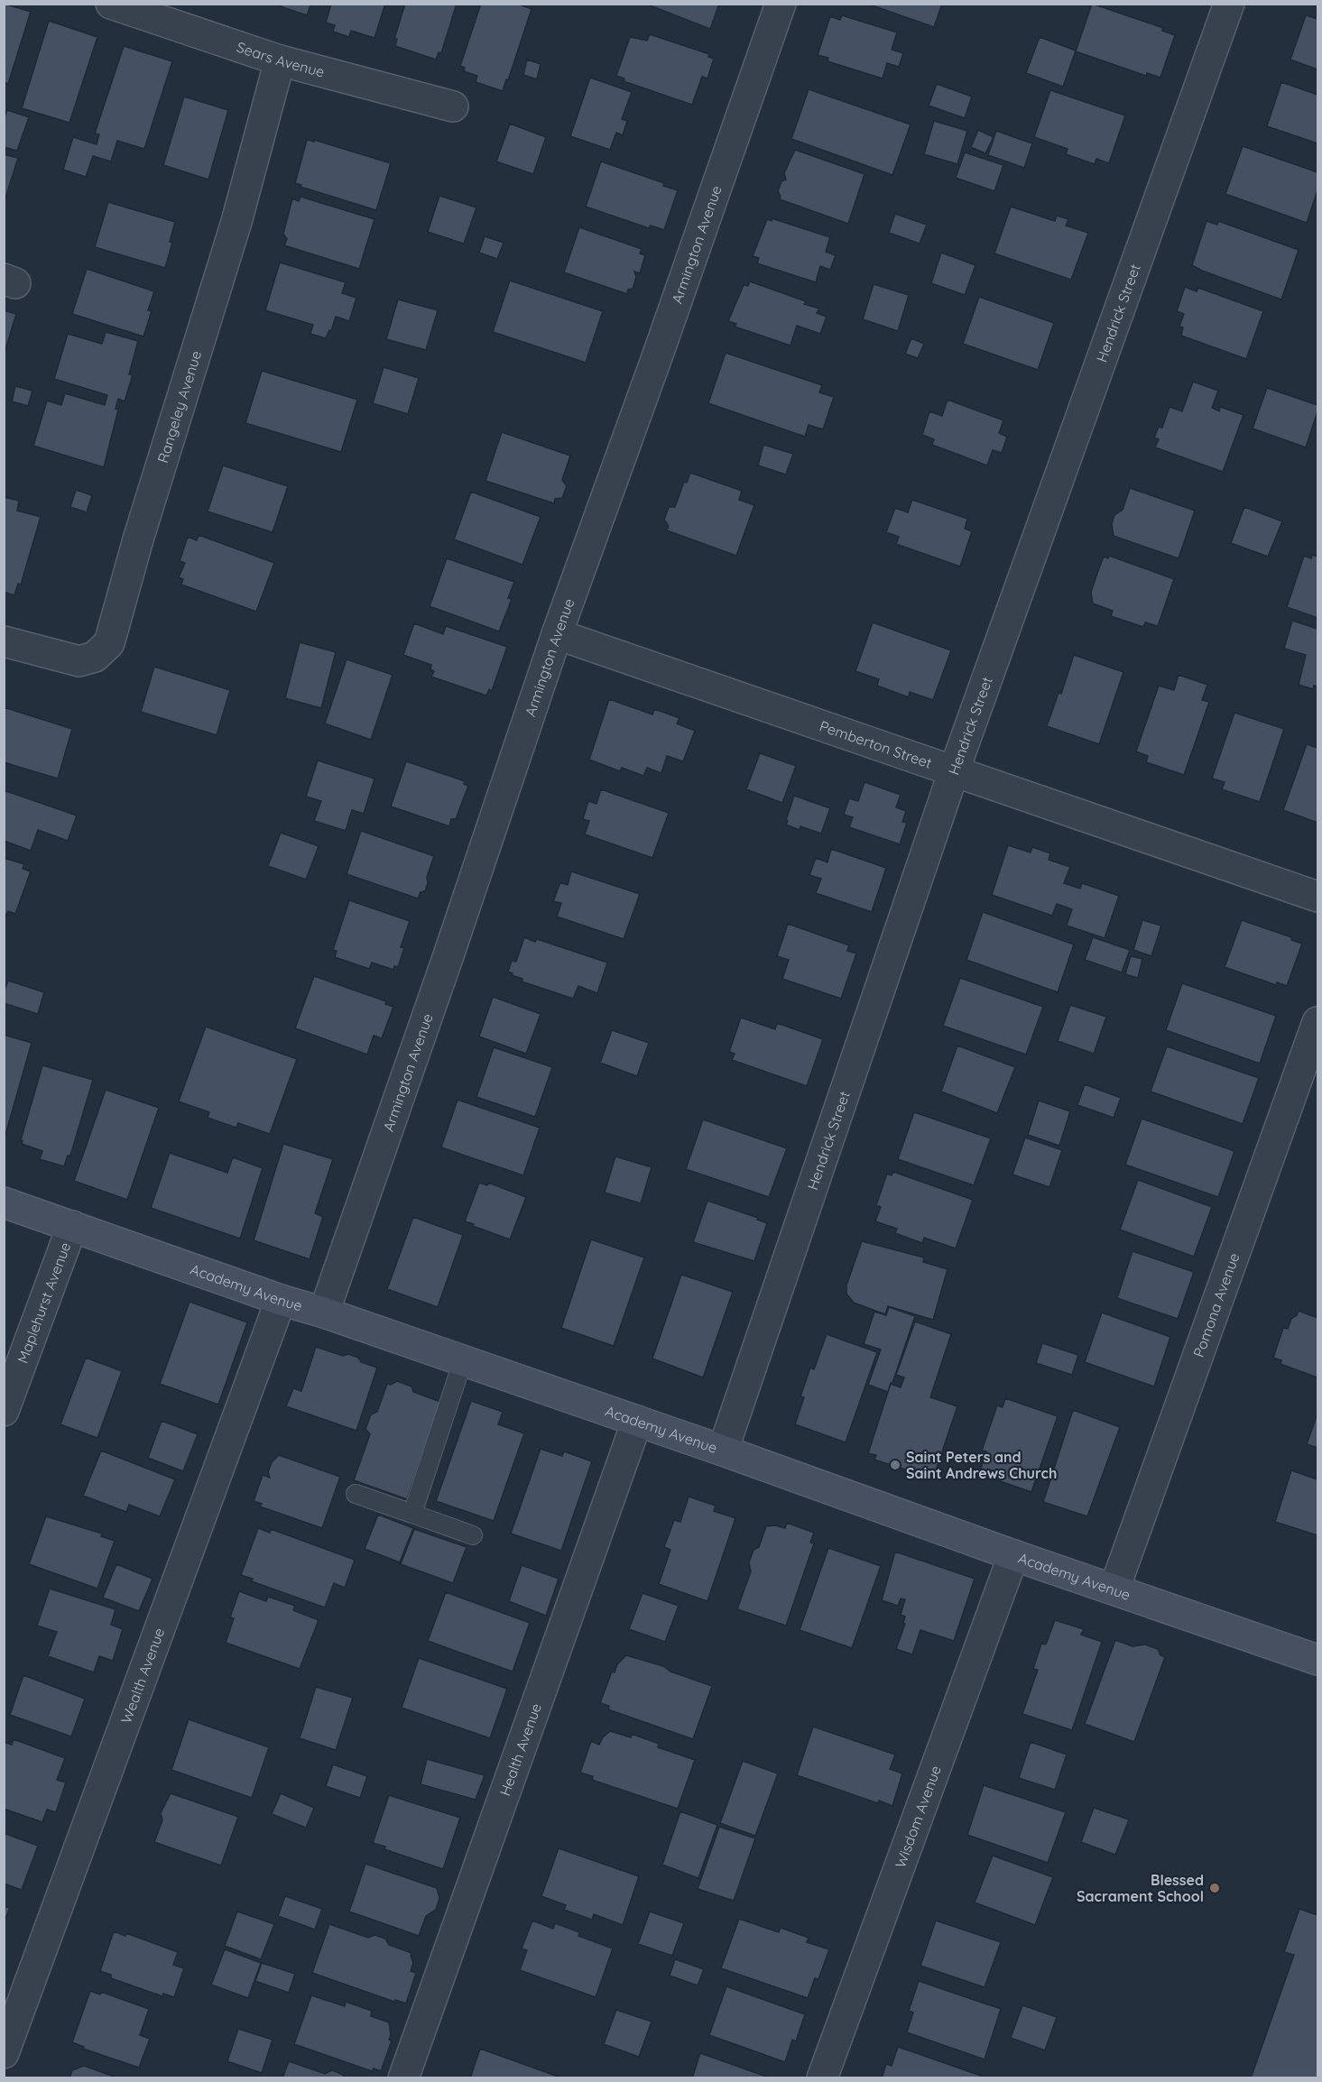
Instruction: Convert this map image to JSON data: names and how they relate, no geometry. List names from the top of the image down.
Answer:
{
  "streets": {
    "street": [
      "Sears Avenue",
      "Armington Avenue",
      "Hendrick Street",
      "Rangeley Avenue",
      "Pemberton Street",
      "Academy Avenue",
      "Maplehurst Avenue",
      "Pomona Avenue",
      "Wealth Avenue",
      "Health Avenue",
      "Wisdom Avenue"
    ]
  },
  "crossings": [
    ["Sears Avenue", "Rangeley Avenue"],
    ["Armington Avenue", "Pemberton Street"],
    ["Armington Avenue", "Academy Avenue"],
    ["Hendrick Street", "Pemberton Street"],
    ["Hendrick Street", "Academy Avenue"],
    ["Academy Avenue", "Maplehurst Avenue"],
    ["Academy Avenue", "Pomona Avenue"],
    ["Academy Avenue", "Wealth Avenue"],
    ["Academy Avenue", "Health Avenue"],
    ["Academy Avenue", "Wisdom Avenue"]
  ],
  "places": ["Saint Peters and Saint Andrews Church", "Blessed Sacrament School"]
}
